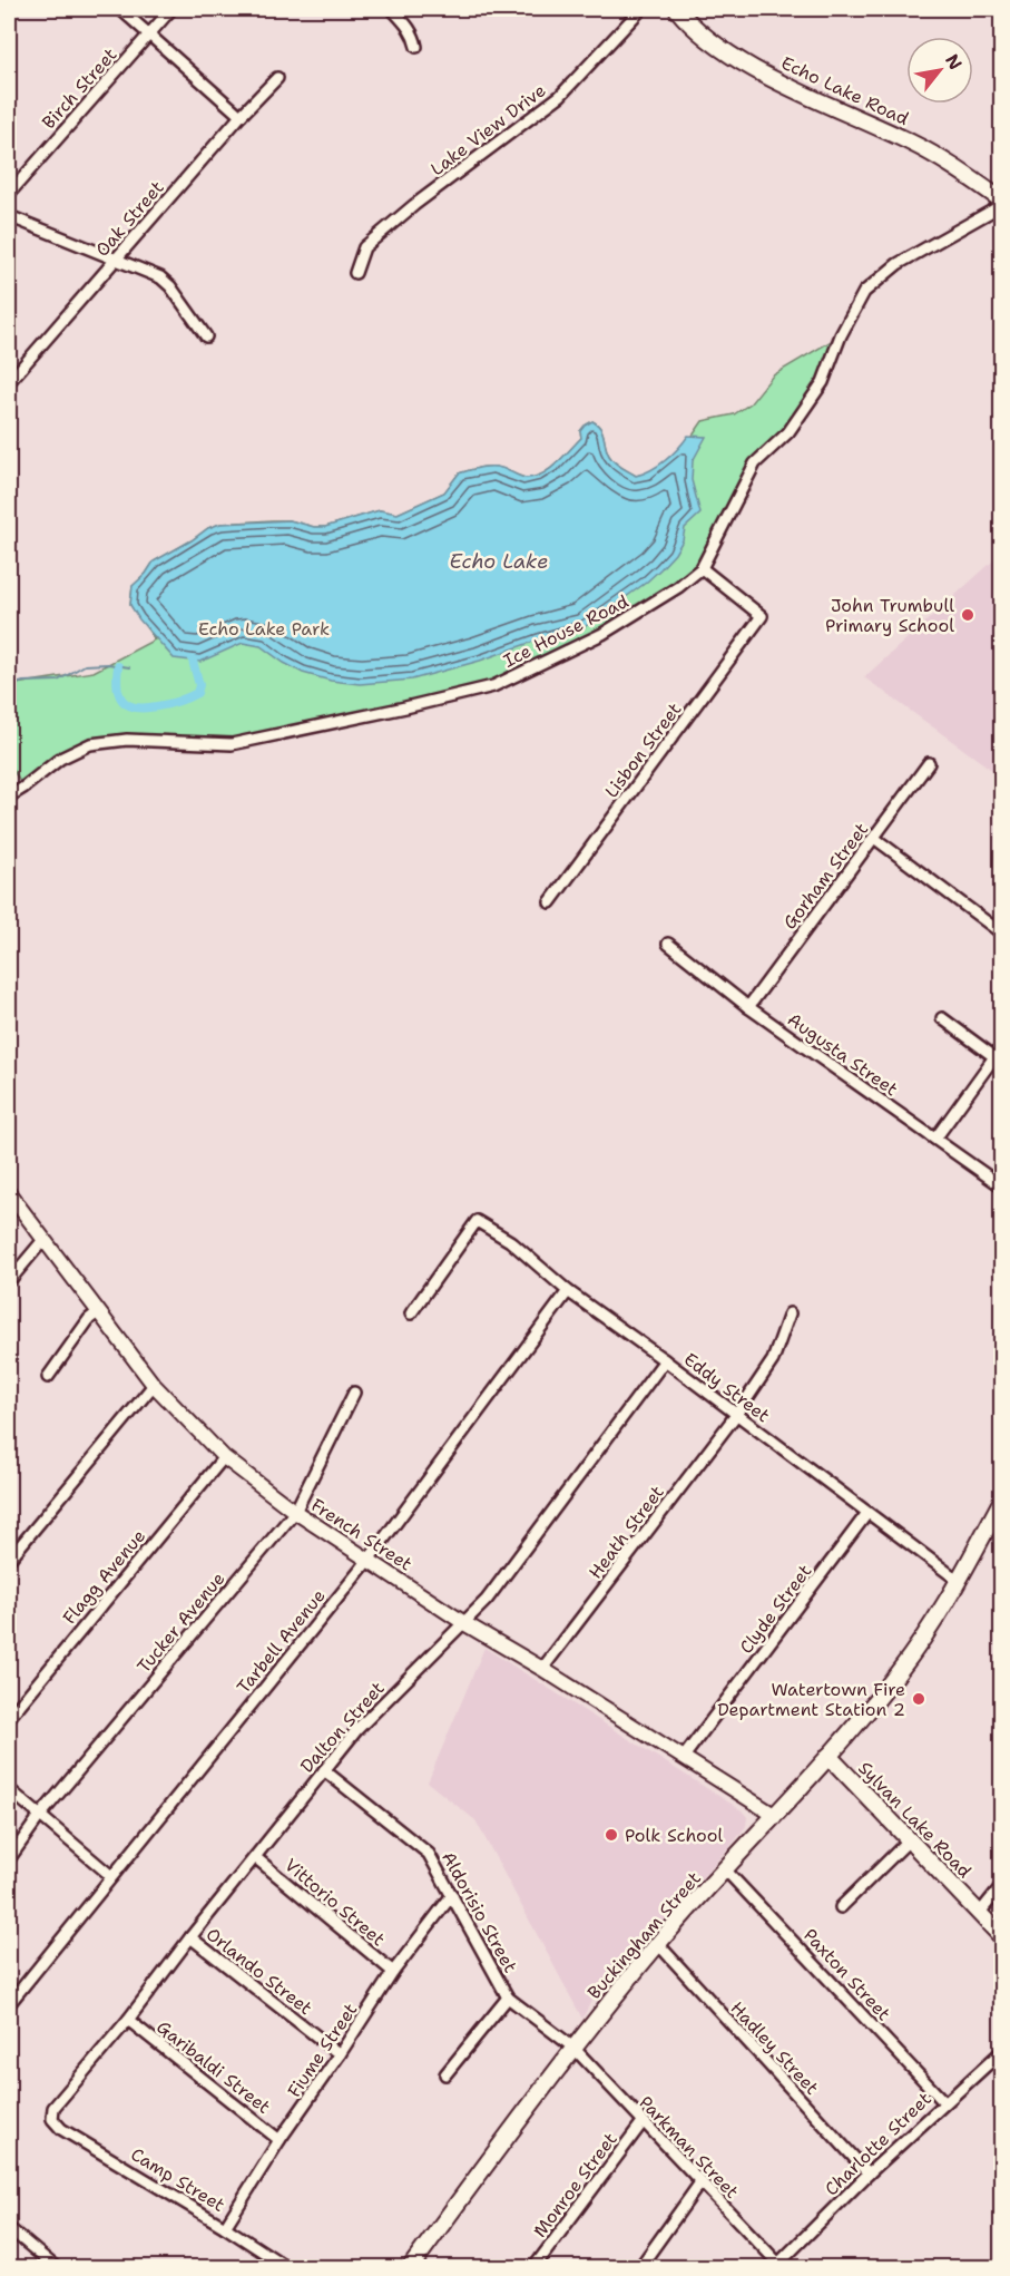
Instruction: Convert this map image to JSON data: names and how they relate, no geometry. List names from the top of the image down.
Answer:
{
  "streets": {
    "main road": ["Echo Lake Road", "Sylvan Lake Road", "Buckingham Street"],
    "street": [
      "Birch Street",
      "Lake View Drive",
      "Oak Street",
      "Ice House Road",
      "Lisbon Street",
      "Gorham Street",
      "Augusta Street",
      "Eddy Street",
      "Heath Street",
      "French Street",
      "Flagg Avenue",
      "Clyde Street",
      "Tucker Avenue",
      "Tarbell Avenue",
      "Dalton Street",
      "Vittorio Street",
      "Aldorisio Street",
      "Orlando Street",
      "Paxton Street",
      "Hadley Street",
      "Fiume Street",
      "Garibaldi Street",
      "Charlotte Street",
      "Parkman Street",
      "Camp Street",
      "Monroe Street"
    ]
  },
  "crossings": [
    ["Echo Lake Road", "Ice House Road"],
    ["Ice House Road", "Lisbon Street"],
    ["Gorham Street", "Augusta Street"],
    ["Eddy Street", "Heath Street"],
    ["Eddy Street", "Clyde Street"],
    ["Eddy Street", "Tarbell Avenue"],
    ["Eddy Street", "Dalton Street"],
    ["Eddy Street", "Buckingham Street"],
    ["Heath Street", "French Street"],
    ["French Street", "Flagg Avenue"],
    ["French Street", "Clyde Street"],
    ["French Street", "Tucker Avenue"],
    ["French Street", "Tarbell Avenue"],
    ["French Street", "Dalton Street"],
    ["French Street", "Buckingham Street"],
    ["Dalton Street", "Vittorio Street"],
    ["Dalton Street", "Aldorisio Street"],
    ["Dalton Street", "Orlando Street"],
    ["Dalton Street", "Garibaldi Street"],
    ["Dalton Street", "Camp Street"],
    ["Sylvan Lake Road", "Buckingham Street"],
    ["Vittorio Street", "Fiume Street"],
    ["Aldorisio Street", "Buckingham Street"],
    ["Aldorisio Street", "Fiume Street"],
    ["Aldorisio Street", "Parkman Street"],
    ["Buckingham Street", "Paxton Street"],
    ["Buckingham Street", "Hadley Street"],
    ["Buckingham Street", "Parkman Street"],
    ["Orlando Street", "Fiume Street"],
    ["Paxton Street", "Charlotte Street"],
    ["Hadley Street", "Charlotte Street"],
    ["Fiume Street", "Garibaldi Street"],
    ["Fiume Street", "Camp Street"],
    ["Charlotte Street", "Parkman Street"],
    ["Parkman Street", "Monroe Street"]
  ],
  "water": ["Echo Lake"],
  "parks": ["Echo Lake Park"],
  "places": ["John Trumbull Primary School", "Watertown Fire Department Station 2", "Polk School"],
  "north": "top right"
}
